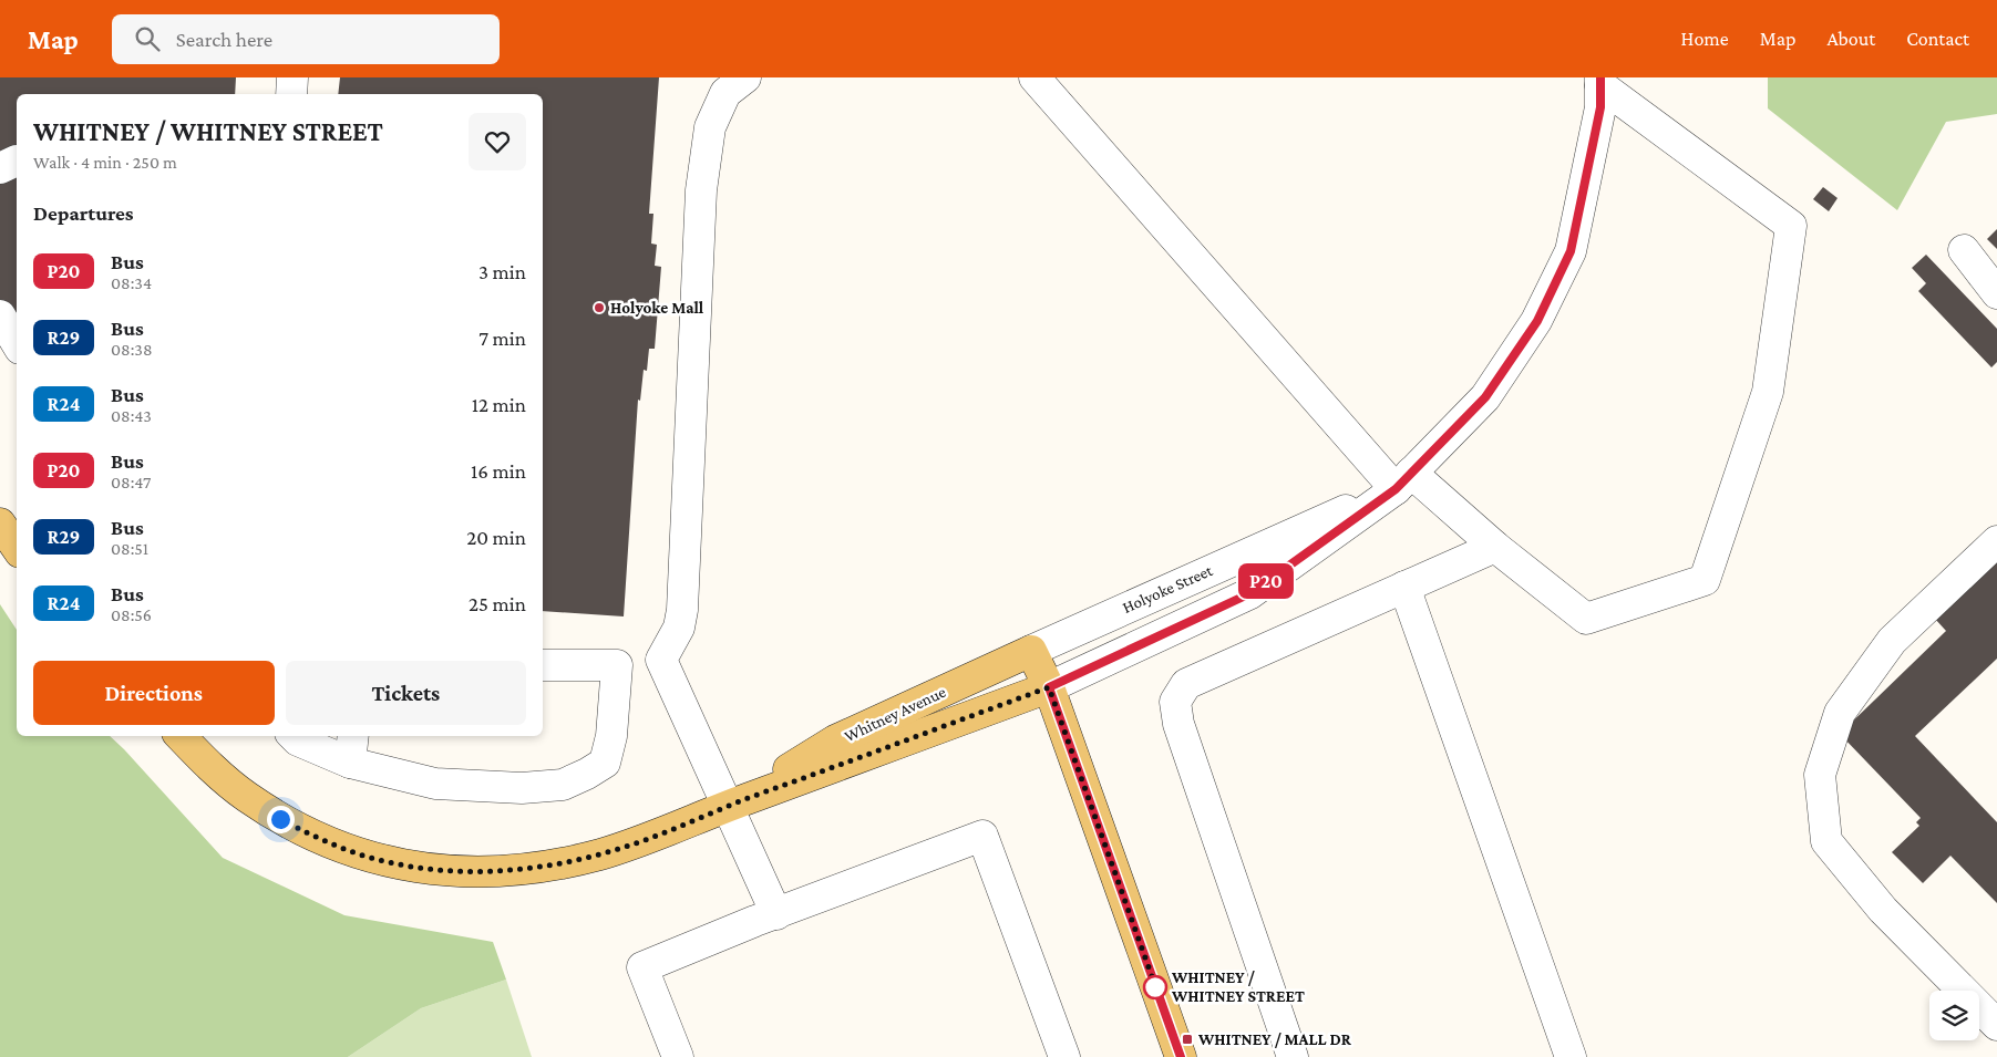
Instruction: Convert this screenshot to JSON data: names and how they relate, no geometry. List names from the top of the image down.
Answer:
{
  "streets": {
    "main road": ["Whitney Avenue"],
    "street": ["Holyoke Street"]
  },
  "crossings": [
    ["Holyoke Street", "Whitney Avenue"]
  ],
  "places": {
    "other": ["Holyoke Mall", "WHITNEY / WHITNEY STREET"],
    "transit": ["WHITNEY / MALL DR"]
  },
  "lines": ["bus line P20"],
  "page": {
    "header": "Map",
    "search": "Search here",
    "nav": [
      "Home",
      "Map",
      "About",
      "Contact"
    ],
    "on_map": "P20",
    "heading": [
      ["WHITNEY / WHITNEY STREET", "Walk · 4 min · 250 m"],
      "Departures"
    ],
    "list": [
      {
        "mark": "P20",
        "name": "Bus",
        "note": "08:34",
        "value": "3 min"
      },
      {
        "mark": "R29",
        "name": "Bus",
        "note": "08:38",
        "value": "7 min"
      },
      {
        "mark": "R24",
        "name": "Bus",
        "note": "08:43",
        "value": "12 min"
      },
      {
        "mark": "P20",
        "name": "Bus",
        "note": "08:47",
        "value": "16 min"
      },
      {
        "mark": "R29",
        "name": "Bus",
        "note": "08:51",
        "value": "20 min"
      },
      {
        "mark": "R24",
        "name": "Bus",
        "note": "08:56",
        "value": "25 min"
      }
    ],
    "buttons": ["Directions", "Tickets"]
  }
}
